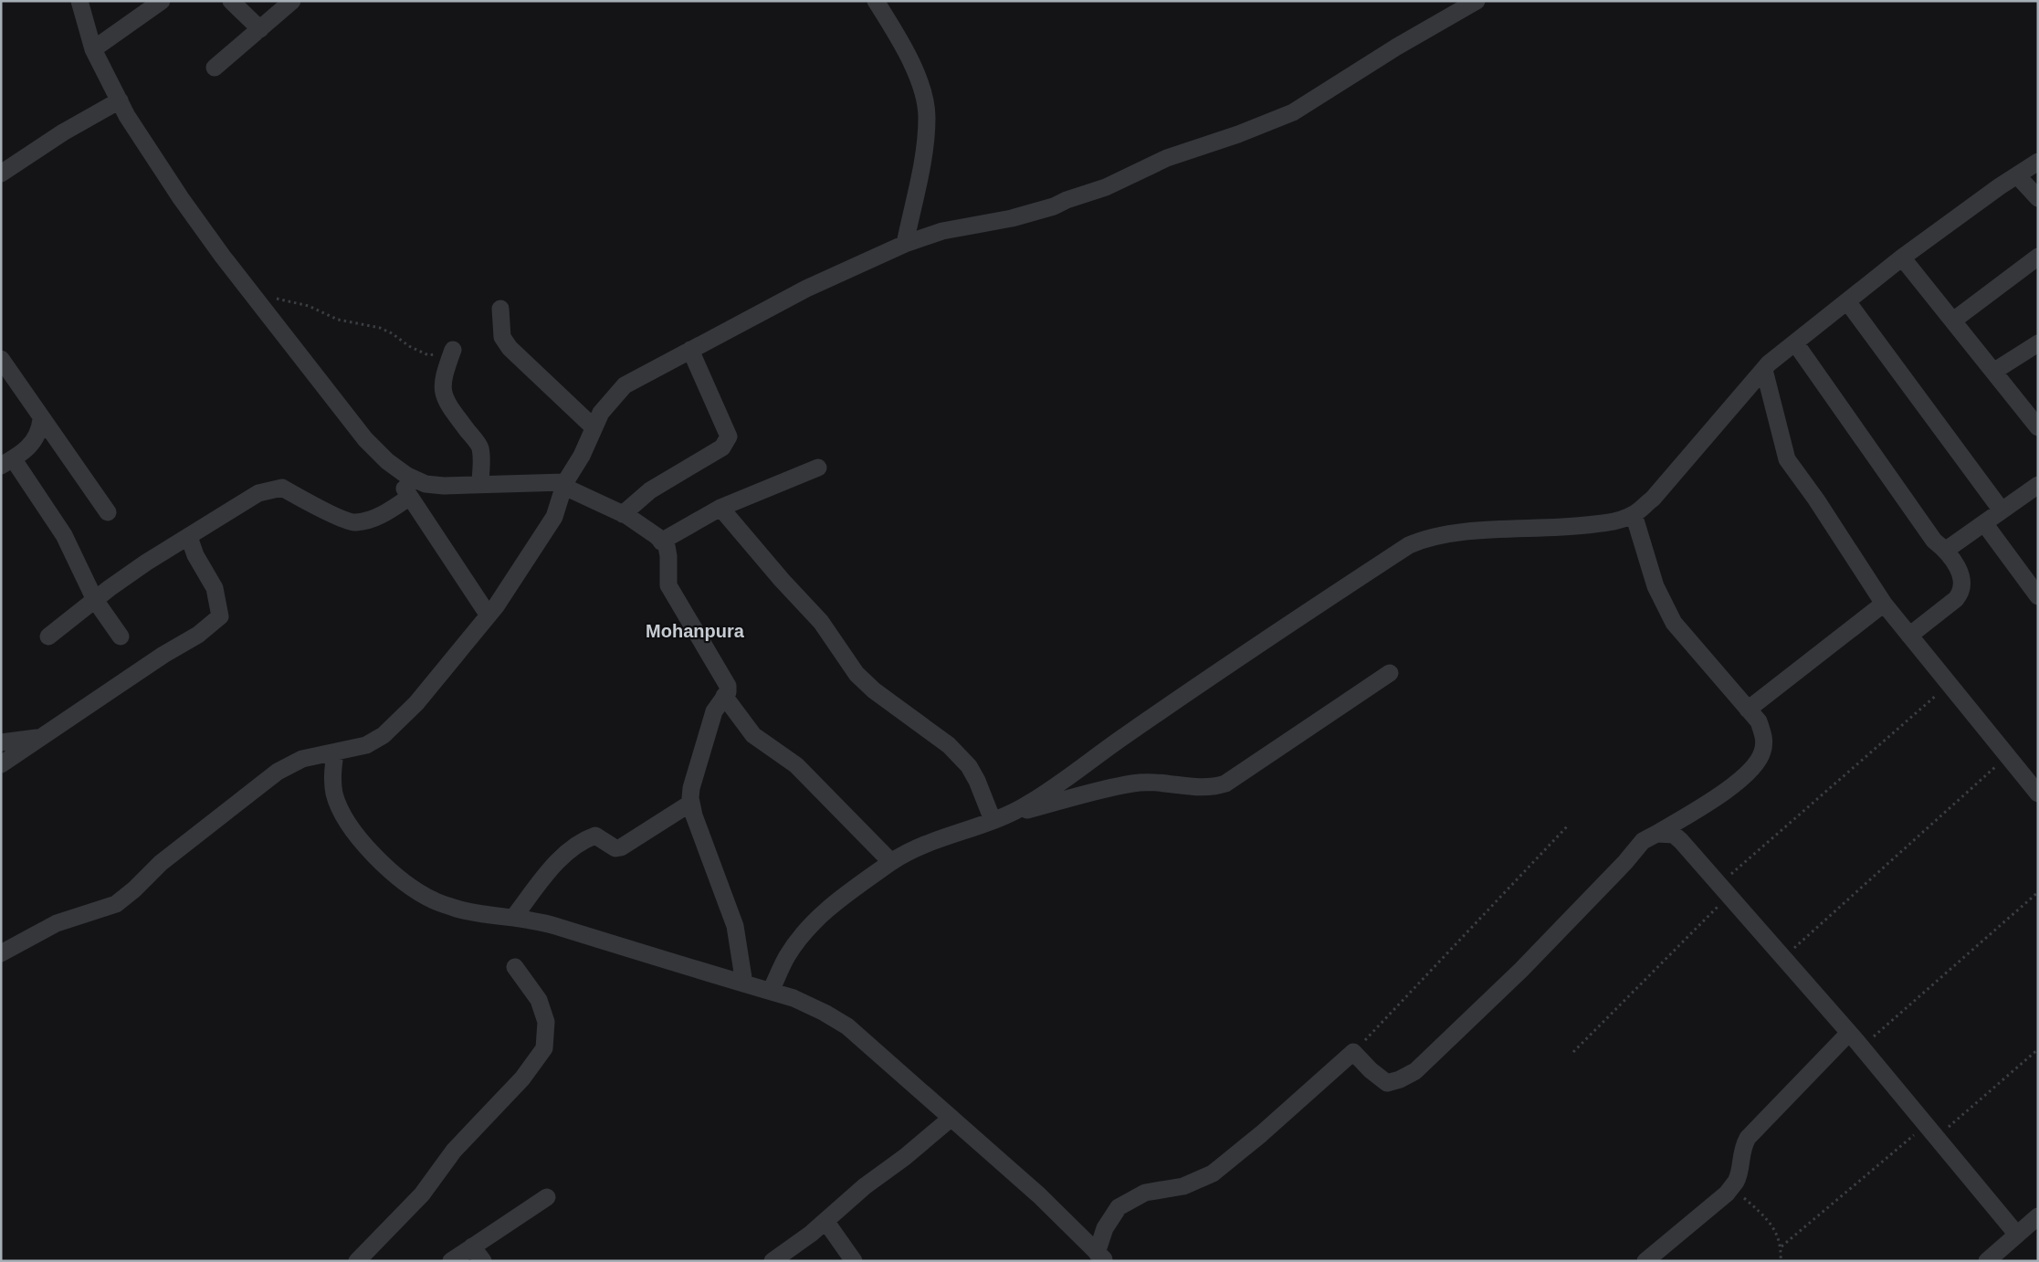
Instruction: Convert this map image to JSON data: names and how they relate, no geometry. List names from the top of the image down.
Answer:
{
  "districts": ["Mohanpura"]
}
